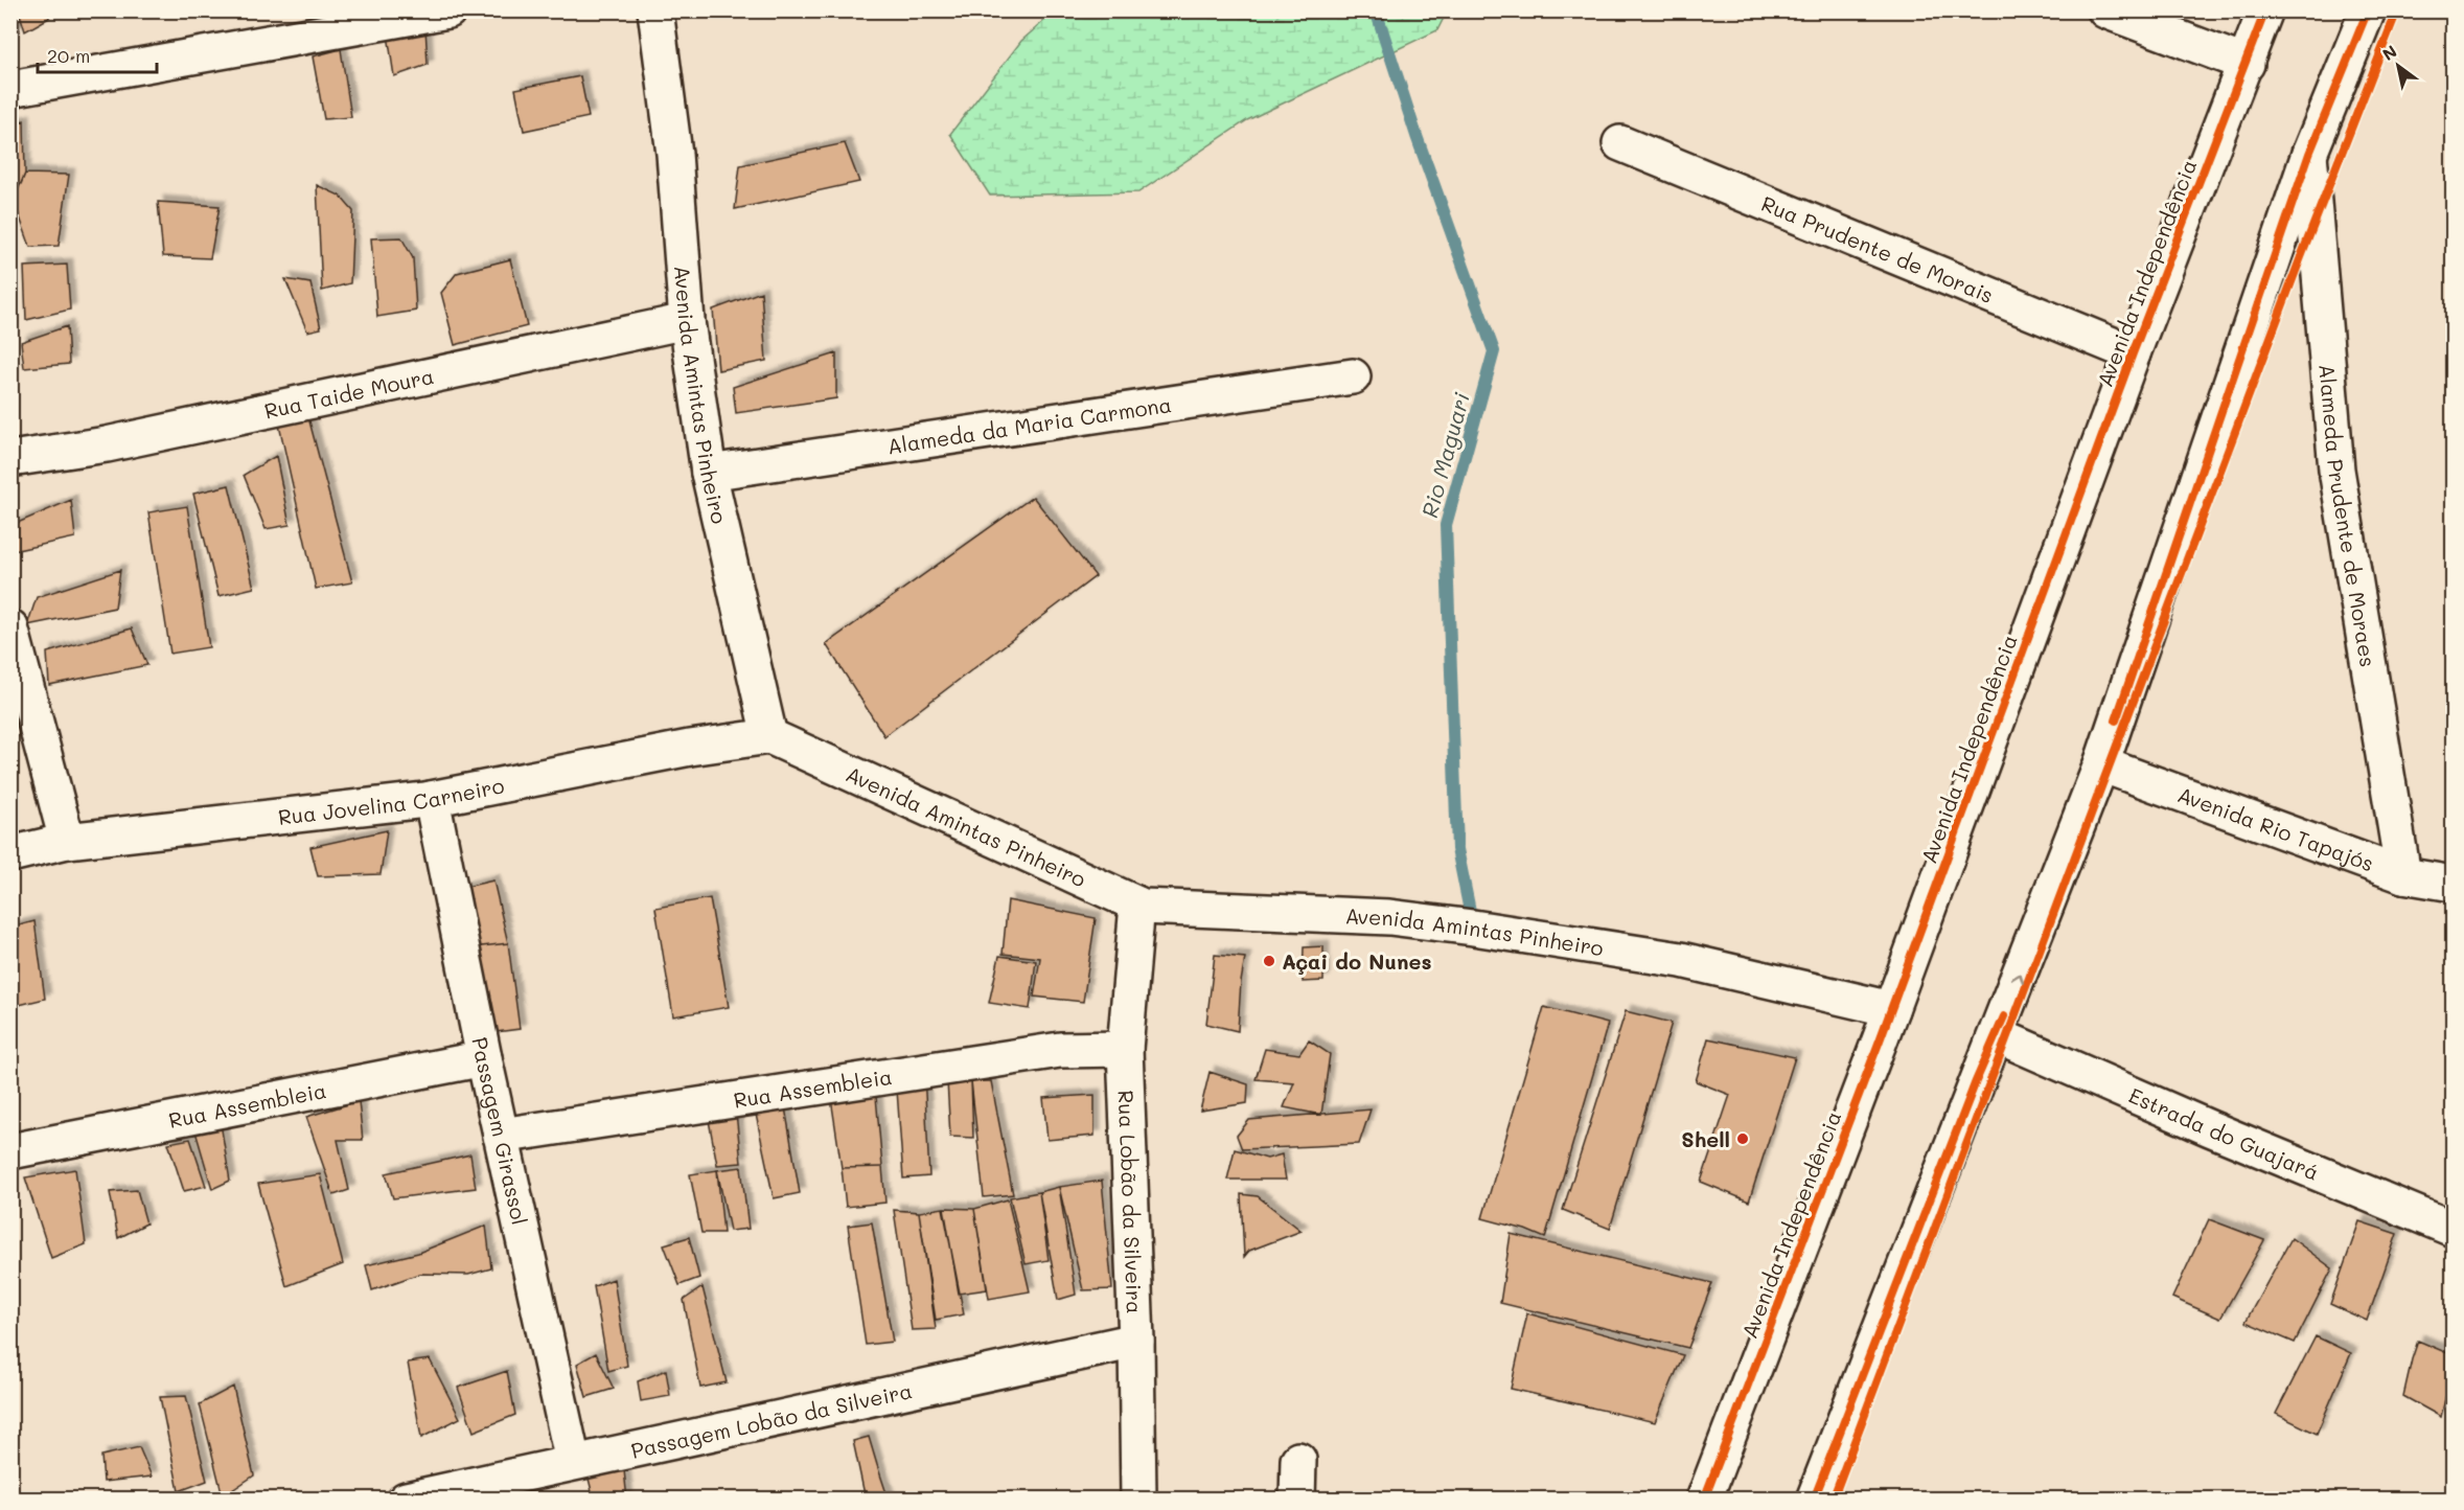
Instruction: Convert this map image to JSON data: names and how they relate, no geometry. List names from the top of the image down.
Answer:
{
  "streets": {
    "street": [
      "Rua Prudente de Morais",
      "Avenida Independência",
      "Rua Taide Moura",
      "Avenida Amintas Pinheiro",
      "Alameda da Maria Carmona",
      "Alameda Prudente de Moraes",
      "Rua Jovelina Carneiro",
      "Avenida Rio Tapajós",
      "Rua Assembleia",
      "Passagem Girassol",
      "Estrada do Guajará",
      "Rua Lobão da Silveira",
      "Passagem Lobão da Silveira"
    ]
  },
  "crossings": [
    ["Rua Prudente de Morais", "Avenida Independência"],
    ["Avenida Independência", "Avenida Amintas Pinheiro"],
    ["Rua Taide Moura", "Avenida Amintas Pinheiro"],
    ["Avenida Amintas Pinheiro", "Alameda da Maria Carmona"],
    ["Avenida Amintas Pinheiro", "Rua Jovelina Carneiro"],
    ["Avenida Amintas Pinheiro", "Rua Lobão da Silveira"],
    ["Alameda Prudente de Moraes", "Avenida Rio Tapajós"],
    ["Rua Jovelina Carneiro", "Passagem Girassol"],
    ["Rua Assembleia", "Passagem Girassol"],
    ["Rua Assembleia", "Rua Lobão da Silveira"],
    ["Passagem Girassol", "Passagem Lobão da Silveira"],
    ["Rua Lobão da Silveira", "Passagem Lobão da Silveira"]
  ],
  "water": ["Rio Maguari"],
  "places": ["Açai do Nunes", "Shell"],
  "scale_bar": "20 m",
  "north": "top left"
}
